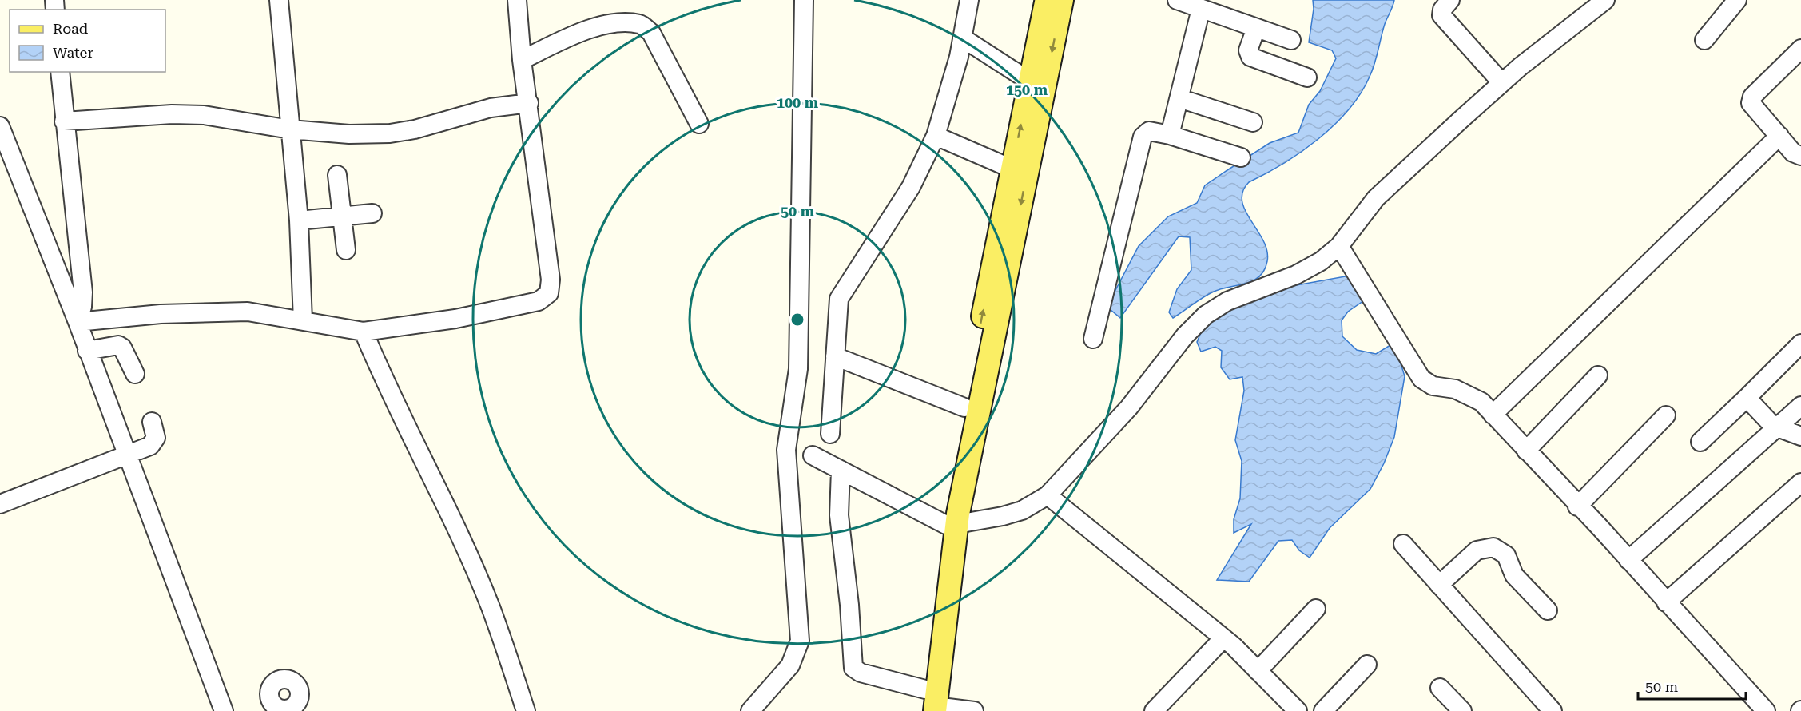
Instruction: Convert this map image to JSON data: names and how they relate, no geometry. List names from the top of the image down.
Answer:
{
  "legend": ["Road", "Water"],
  "scale_bar": "50 m",
  "rings": ["150 m", "100 m", "50 m"]
}
